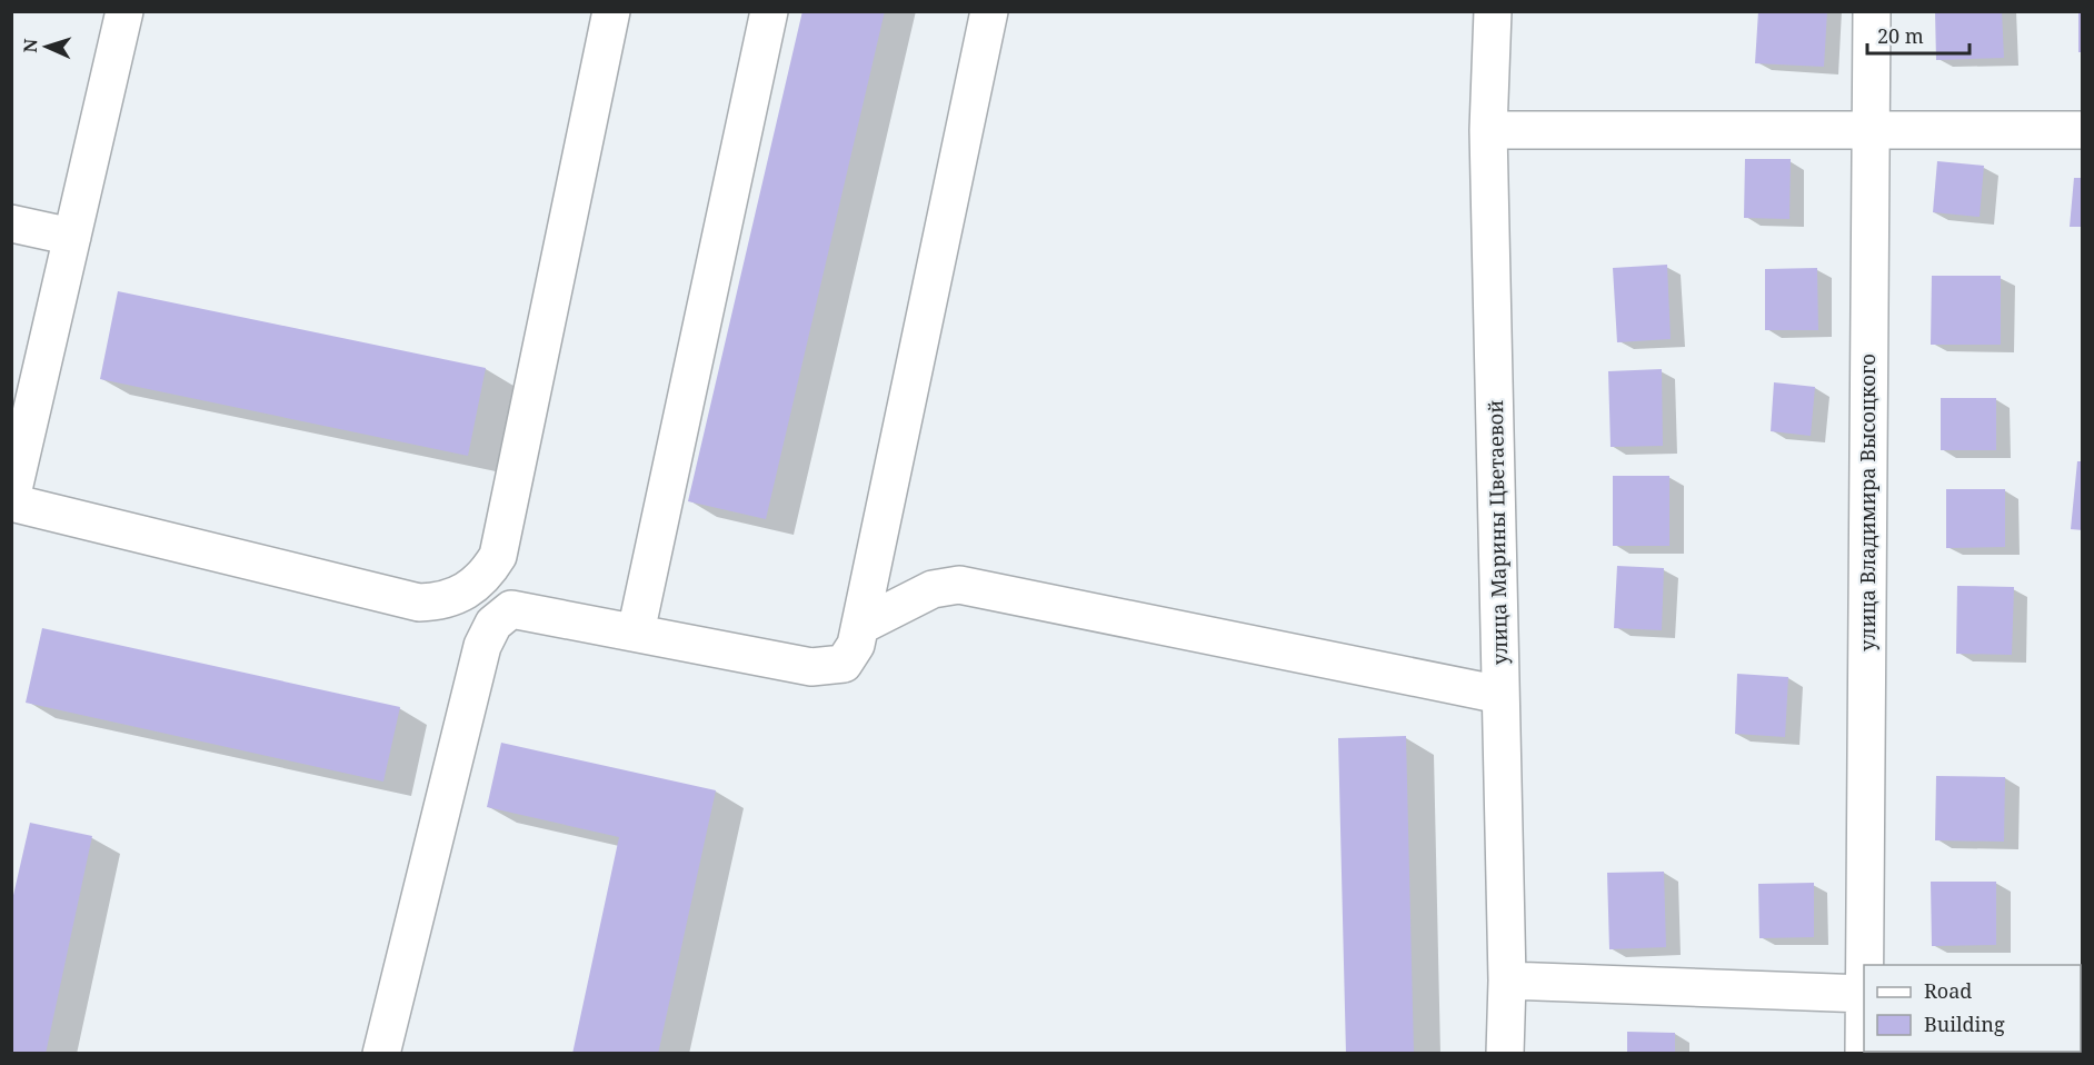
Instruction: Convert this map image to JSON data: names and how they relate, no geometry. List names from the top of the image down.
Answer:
{
  "streets": {
    "street": ["улица Владимира Высоцкого", "улица Марины Цветаевой"]
  },
  "legend": ["Road", "Building"],
  "scale_bar": "20 m",
  "north": "left"
}
